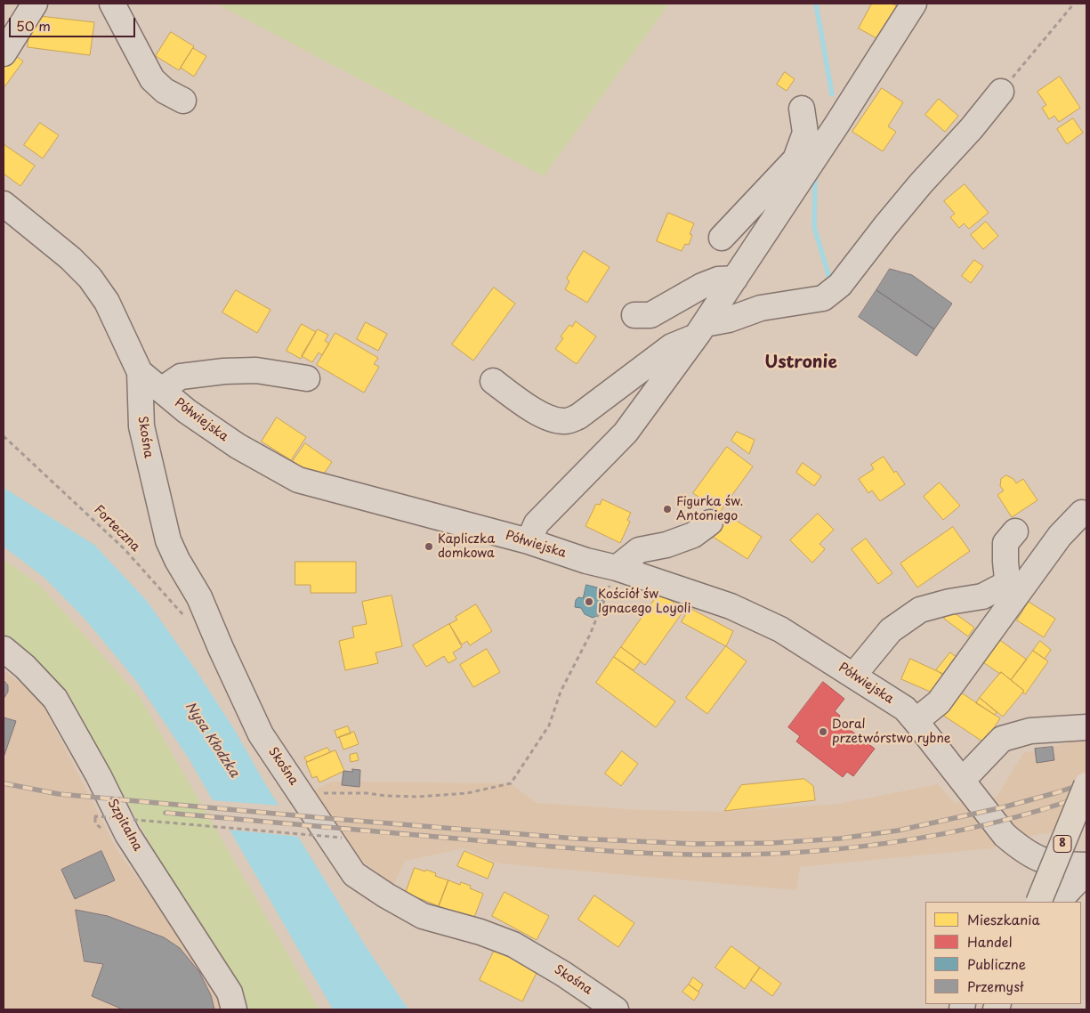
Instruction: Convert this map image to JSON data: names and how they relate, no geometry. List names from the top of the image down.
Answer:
{
  "streets": {
    "highway": ["8"],
    "street": ["Półwiejska", "Skośna", "Szpitalna"],
    "path": ["Forteczna"]
  },
  "crossings": [
    ["Półwiejska", "Skośna"]
  ],
  "districts": ["Ustronie"],
  "water": ["Nysa Kłodzka"],
  "places": [
    "Figurka św. Antoniego",
    "Kapliczka domkowa",
    "Kościół św Ignacego Loyoli",
    "Doral przetwórstwo rybne"
  ],
  "legend": [
    "Mieszkania",
    "Handel",
    "Publiczne",
    "Przemysł"
  ],
  "scale_bar": "50 m"
}
